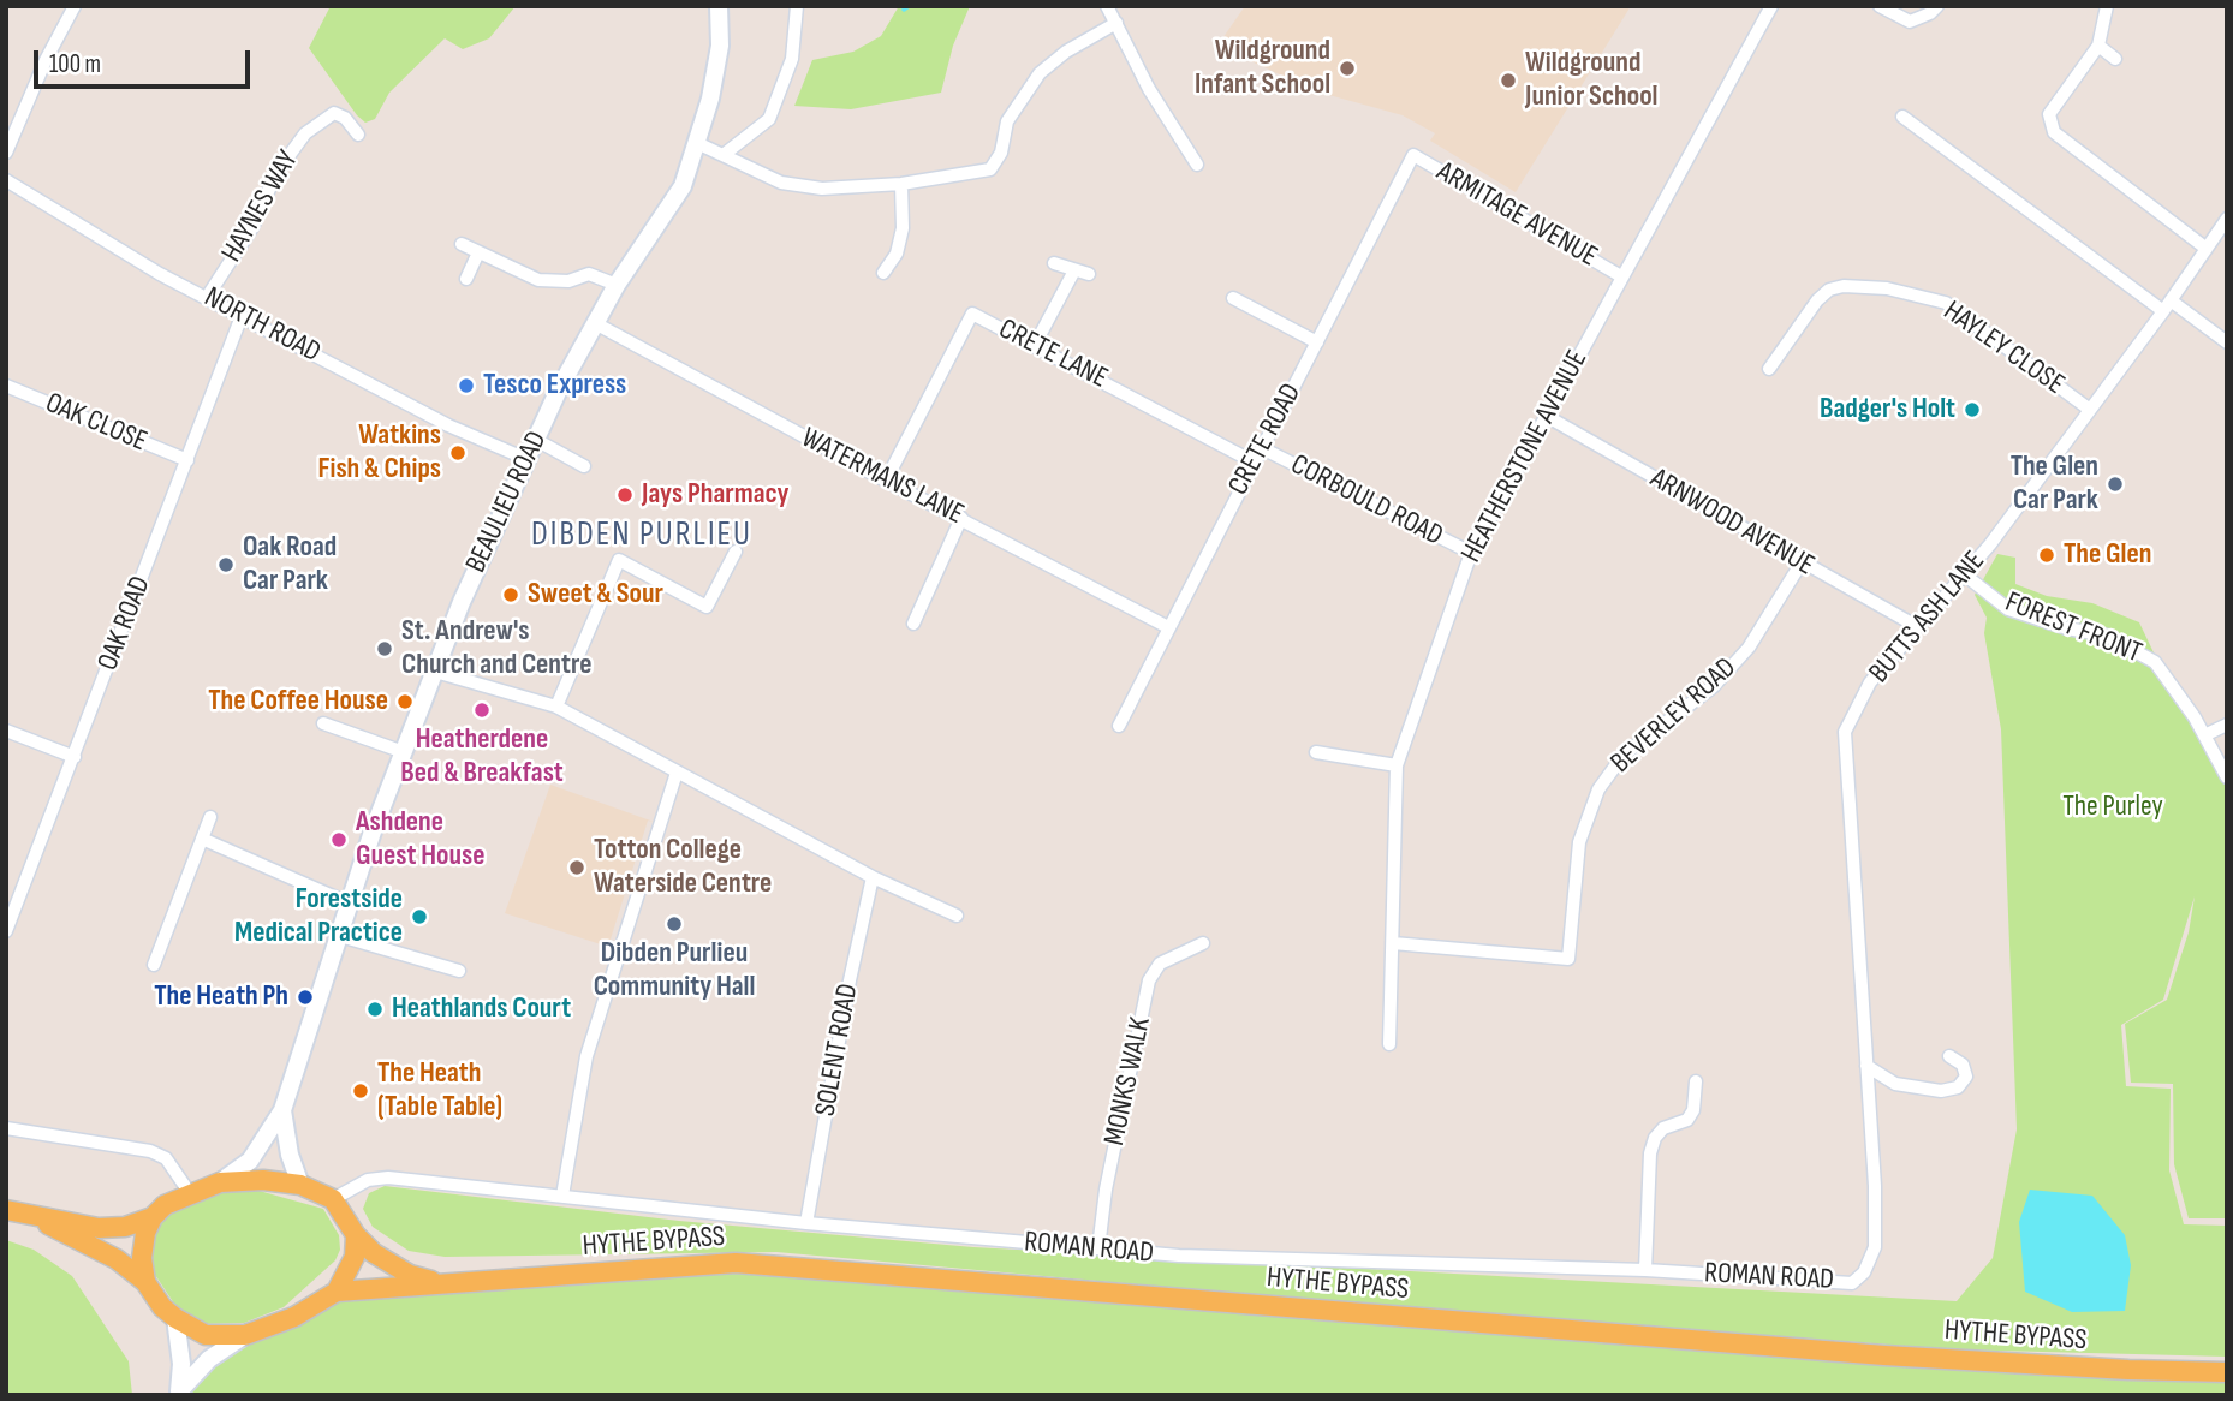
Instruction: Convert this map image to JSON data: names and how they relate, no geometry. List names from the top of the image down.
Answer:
{
  "streets": {
    "main road": ["HYTHE BYPASS"],
    "street": [
      "HAYNES WAY",
      "ARMITAGE AVENUE",
      "NORTH ROAD",
      "HAYLEY CLOSE",
      "CRETE LANE",
      "OAK CLOSE",
      "CRETE ROAD",
      "HEATHERSTONE AVENUE",
      "WATERMANS LANE",
      "CORBOULD ROAD",
      "BEAULIEU ROAD",
      "ARNWOOD AVENUE",
      "BUTTS ASH LANE",
      "OAK ROAD",
      "FOREST FRONT",
      "BEVERLEY ROAD",
      "SOLENT ROAD",
      "MONKS WALK",
      "ROMAN ROAD"
    ]
  },
  "crossings": [
    ["HAYNES WAY", "NORTH ROAD"],
    ["ARMITAGE AVENUE", "CRETE ROAD"],
    ["ARMITAGE AVENUE", "HEATHERSTONE AVENUE"],
    ["NORTH ROAD", "BEAULIEU ROAD"],
    ["NORTH ROAD", "OAK ROAD"],
    ["HAYLEY CLOSE", "BUTTS ASH LANE"],
    ["CRETE LANE", "CRETE ROAD"],
    ["CRETE LANE", "WATERMANS LANE"],
    ["OAK CLOSE", "OAK ROAD"],
    ["CRETE ROAD", "WATERMANS LANE"],
    ["CRETE ROAD", "CORBOULD ROAD"],
    ["HEATHERSTONE AVENUE", "CORBOULD ROAD"],
    ["HEATHERSTONE AVENUE", "ARNWOOD AVENUE"],
    ["HEATHERSTONE AVENUE", "BEVERLEY ROAD"],
    ["WATERMANS LANE", "BEAULIEU ROAD"],
    ["BEAULIEU ROAD", "HYTHE BYPASS"],
    ["BEAULIEU ROAD", "ROMAN ROAD"],
    ["ARNWOOD AVENUE", "BUTTS ASH LANE"],
    ["ARNWOOD AVENUE", "BEVERLEY ROAD"],
    ["BUTTS ASH LANE", "FOREST FRONT"],
    ["BUTTS ASH LANE", "ROMAN ROAD"],
    ["SOLENT ROAD", "ROMAN ROAD"],
    ["MONKS WALK", "ROMAN ROAD"],
    ["HYTHE BYPASS", "ROMAN ROAD"]
  ],
  "districts": ["DIBDEN PURLIEU"],
  "parks": ["The Purley"],
  "places": [
    "Wildground Infant School",
    "Wildground Junior School",
    "Tesco Express",
    "Badger's Holt",
    "Watkins Fish & Chips",
    "The Glen Car Park",
    "Jays Pharmacy",
    "The Glen",
    "Oak Road Car Park",
    "Sweet & Sour",
    "St. Andrew's Church and Centre",
    "The Coffee House",
    "Heatherdene Bed & Breakfast",
    "Ashdene Guest House",
    "Totton College Waterside Centre",
    "Forestside Medical Practice",
    "Dibden Purlieu Community Hall",
    "The Heath Ph",
    "Heathlands Court",
    "The Heath (Table Table)"
  ],
  "scale_bar": "100 m"
}
